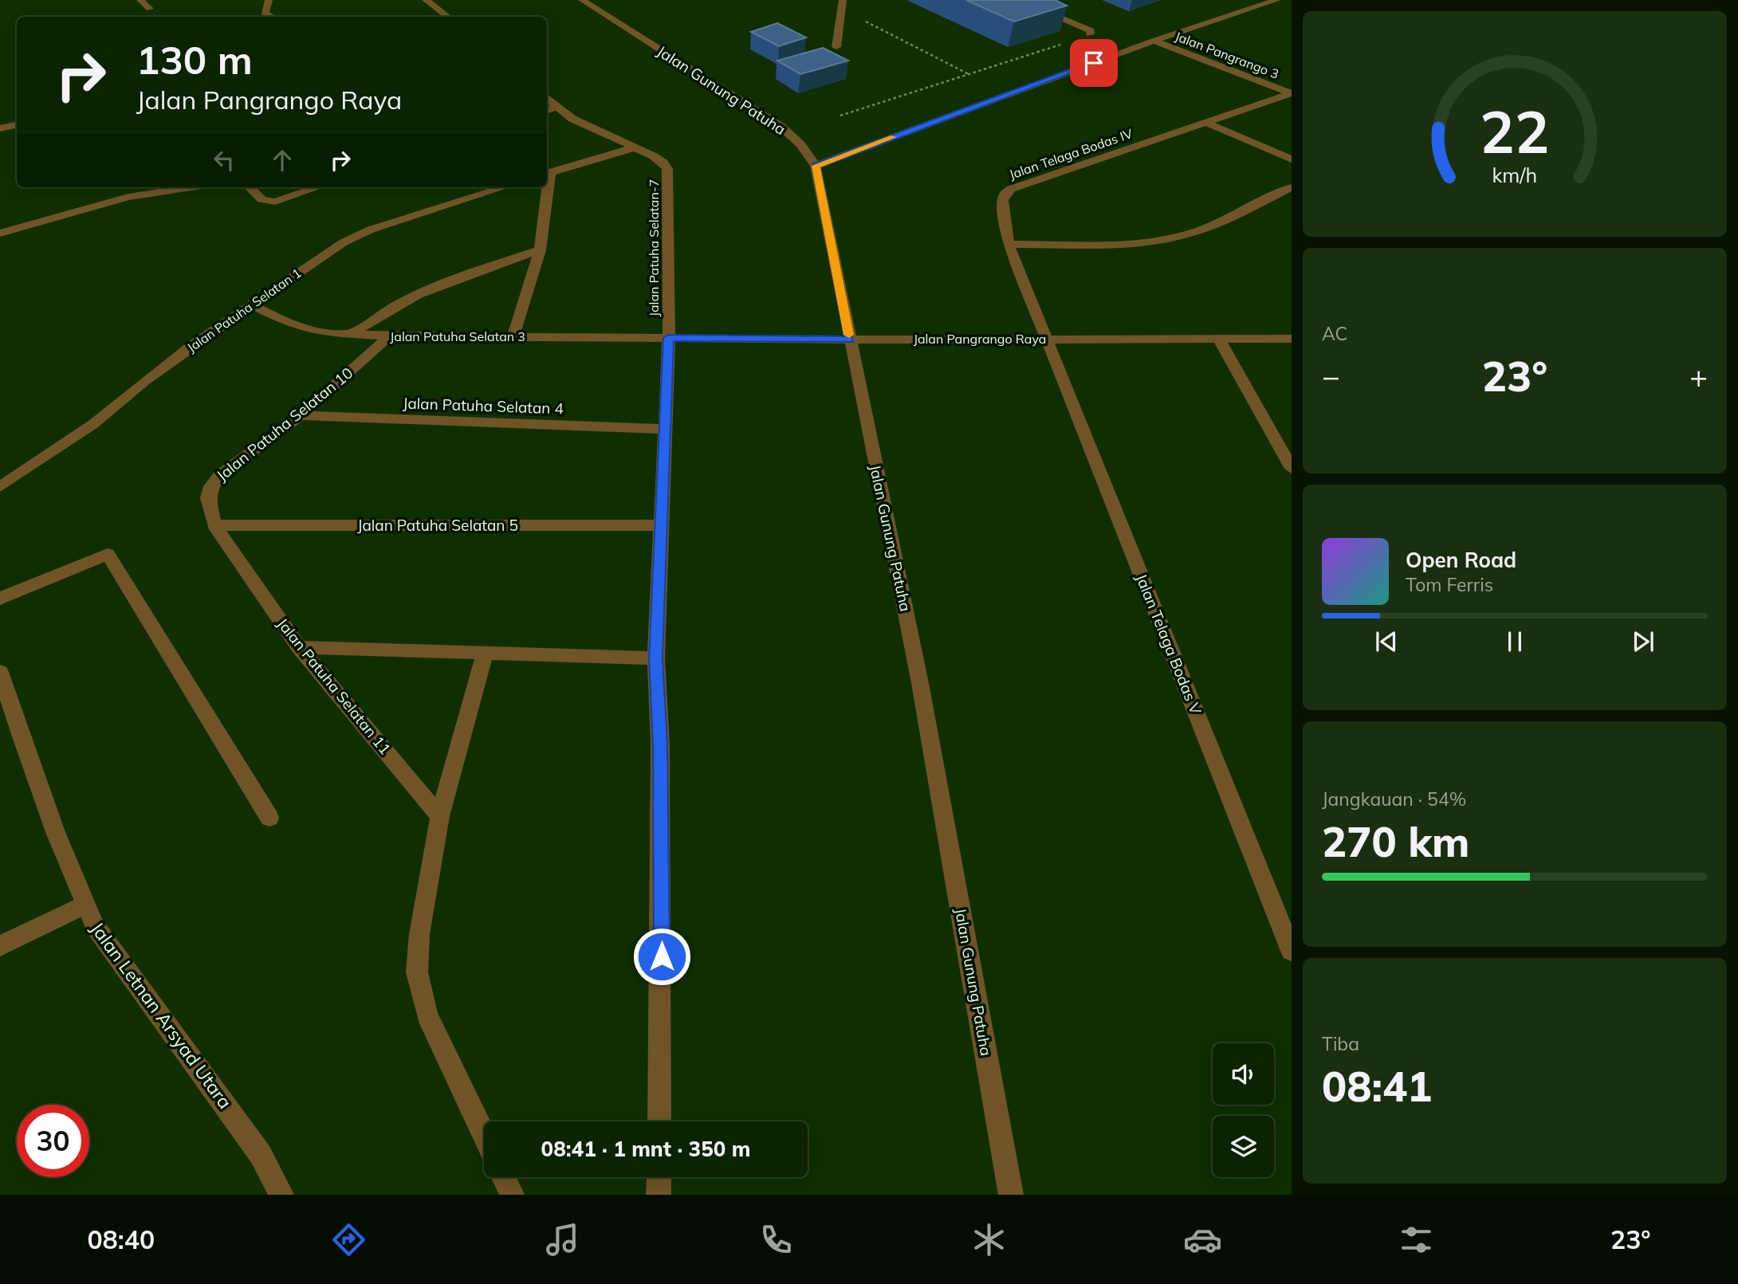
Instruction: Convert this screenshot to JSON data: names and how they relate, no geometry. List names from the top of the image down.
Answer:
{
  "streets": {
    "street": [
      "Jalan Pangrango 3",
      "Jalan Gunung Patuha",
      "Jalan Telaga Bodas IV",
      "Jalan Patuha Selatan-7",
      "Jalan Patuha Selatan 1",
      "Jalan Patuha Selatan 3",
      "Jalan Pangrango Raya",
      "Jalan Patuha Selatan 4",
      "Jalan Patuha Selatan 10",
      "Jalan Patuha Selatan 5",
      "Jalan Telaga Bodas V",
      "Jalan Patuha Selatan 11",
      "Jalan Letnan Arsyad Utara"
    ]
  },
  "crossings": [
    ["Jalan Pangrango 3", "Jalan Telaga Bodas IV"],
    ["Jalan Gunung Patuha", "Jalan Pangrango Raya"],
    ["Jalan Telaga Bodas IV", "Jalan Pangrango Raya"],
    ["Jalan Telaga Bodas IV", "Jalan Telaga Bodas V"],
    ["Jalan Patuha Selatan-7", "Jalan Patuha Selatan 3"],
    ["Jalan Patuha Selatan-7", "Jalan Pangrango Raya"],
    ["Jalan Patuha Selatan 1", "Jalan Patuha Selatan 3"],
    ["Jalan Patuha Selatan 3", "Jalan Pangrango Raya"],
    ["Jalan Patuha Selatan 3", "Jalan Patuha Selatan 10"],
    ["Jalan Pangrango Raya", "Jalan Telaga Bodas V"],
    ["Jalan Patuha Selatan 4", "Jalan Patuha Selatan 10"],
    ["Jalan Patuha Selatan 10", "Jalan Patuha Selatan 5"],
    ["Jalan Patuha Selatan 10", "Jalan Patuha Selatan 11"],
    ["Jalan Patuha Selatan 5", "Jalan Patuha Selatan 11"]
  ],
  "page": {
    "turn": ["130 m", "Jalan Pangrango Raya"],
    "tile": [
      "AC",
      ["Jangkauan · 54%", "270 km"],
      ["Tiba", "08:41"]
    ],
    "heat": ["−", "23°", "+"],
    "song": ["Open Road", "Tom Ferris"],
    "limit": "30",
    "trip": "08:41 · 1 mnt · 350 m",
    "tabs": ["08:40", "23°"],
    "gauge": ["22", "km/h"]
  }
}
